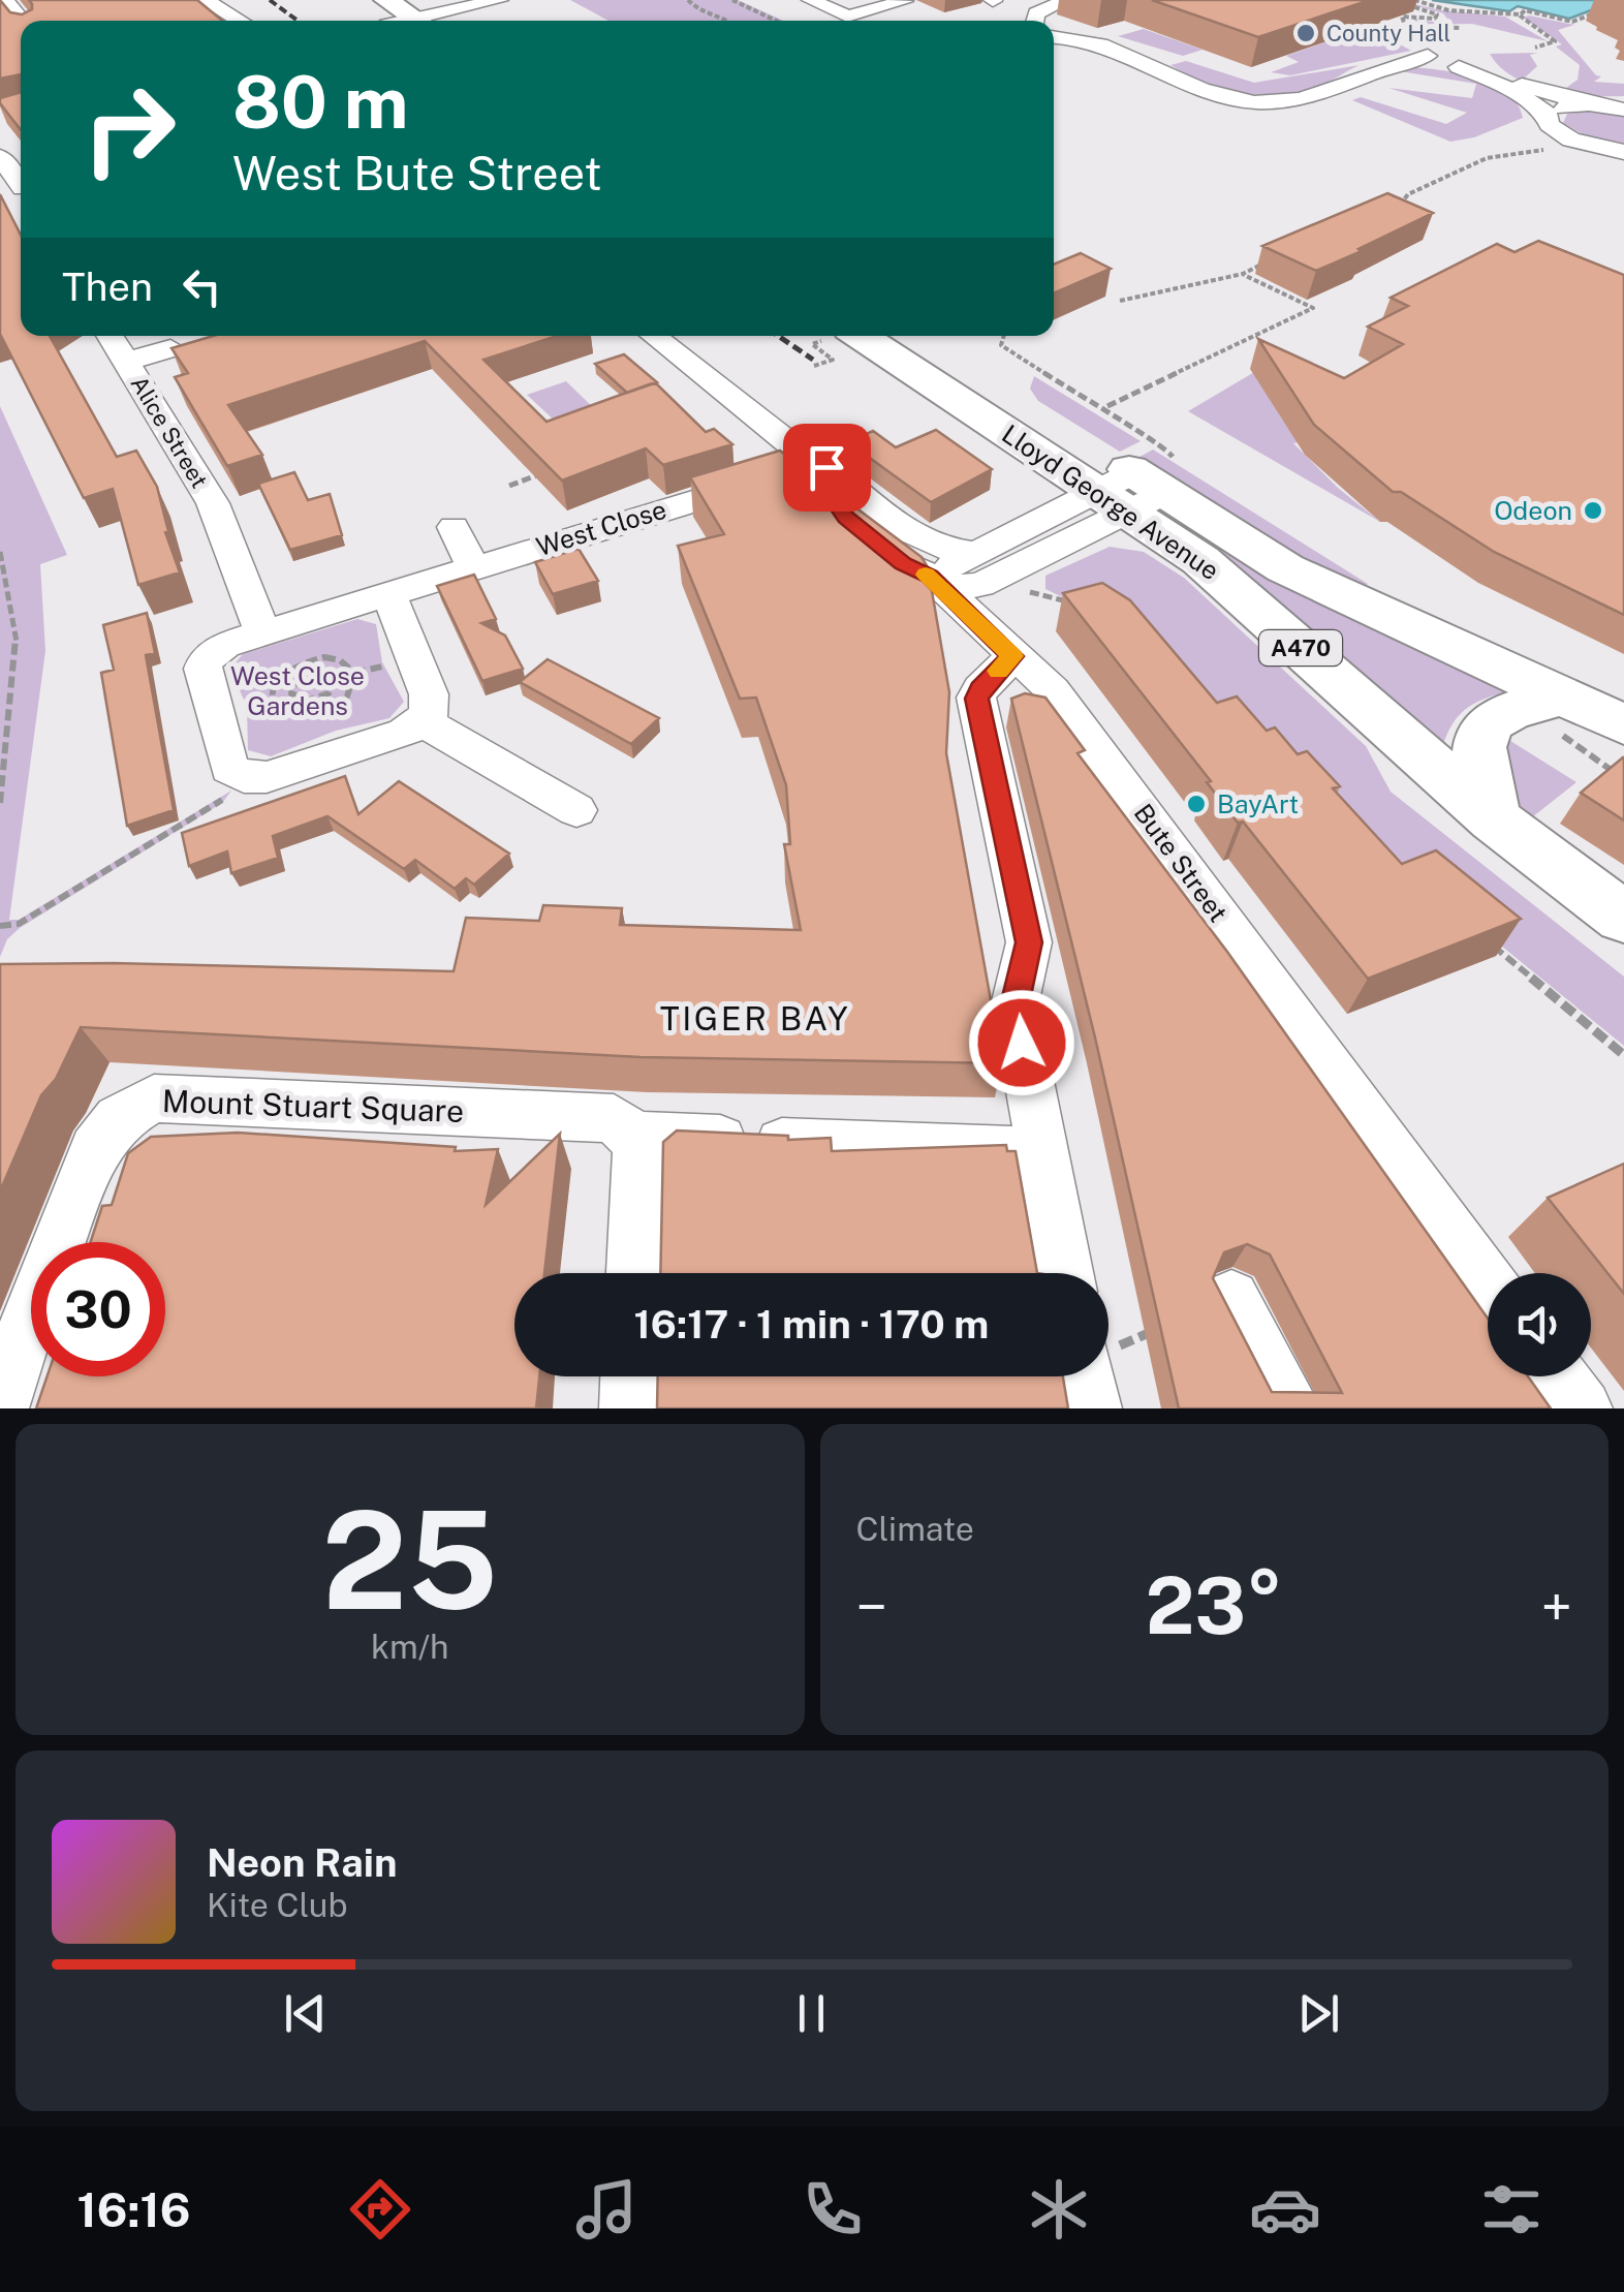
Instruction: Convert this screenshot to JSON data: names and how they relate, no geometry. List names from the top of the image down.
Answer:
{
  "streets": {
    "main road": ["Lloyd George Avenue", "A470"],
    "street": [
      "Alice Street",
      "West Close",
      "Bute Street",
      "Mount Stuart Square"
    ]
  },
  "crossings": [
    ["Alice Street", "West Close"],
    ["Lloyd George Avenue", "A470"],
    ["West Close", "Bute Street"]
  ],
  "districts": ["TIGER BAY"],
  "parks": ["West Close Gardens"],
  "places": ["County Hall", "Odeon", "BayArt"],
  "page": {
    "turn": ["80 m", "West Bute Street"],
    "then": "Then",
    "limit": "30",
    "trip": "16:17 · 1 min · 170 m",
    "tile": [
      ["25", "km/h"],
      "Climate"
    ],
    "heat": ["−", "23°", "+"],
    "song": ["Neon Rain", "Kite Club"],
    "tabs": "16:16"
  }
}
